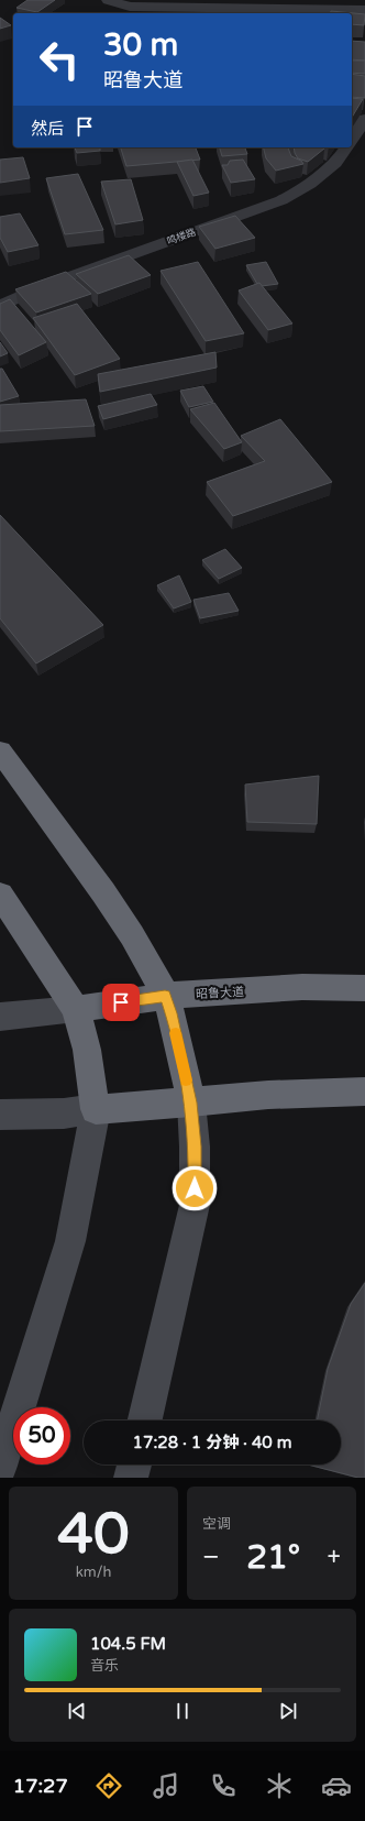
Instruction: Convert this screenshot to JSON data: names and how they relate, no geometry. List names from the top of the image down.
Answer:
{
  "streets": {
    "highway": ["昭鲁大道"],
    "street": ["鸣楼路"]
  },
  "page": {
    "turn": ["30 m", "昭鲁大道"],
    "then": "然后",
    "limit": "50",
    "trip": "17:28 · 1 分钟 · 40 m",
    "tile": [
      ["40", "km/h"],
      "空调"
    ],
    "heat": ["−", "21°", "+"],
    "song": ["104.5 FM", "音乐"],
    "tabs": "17:27"
  }
}
